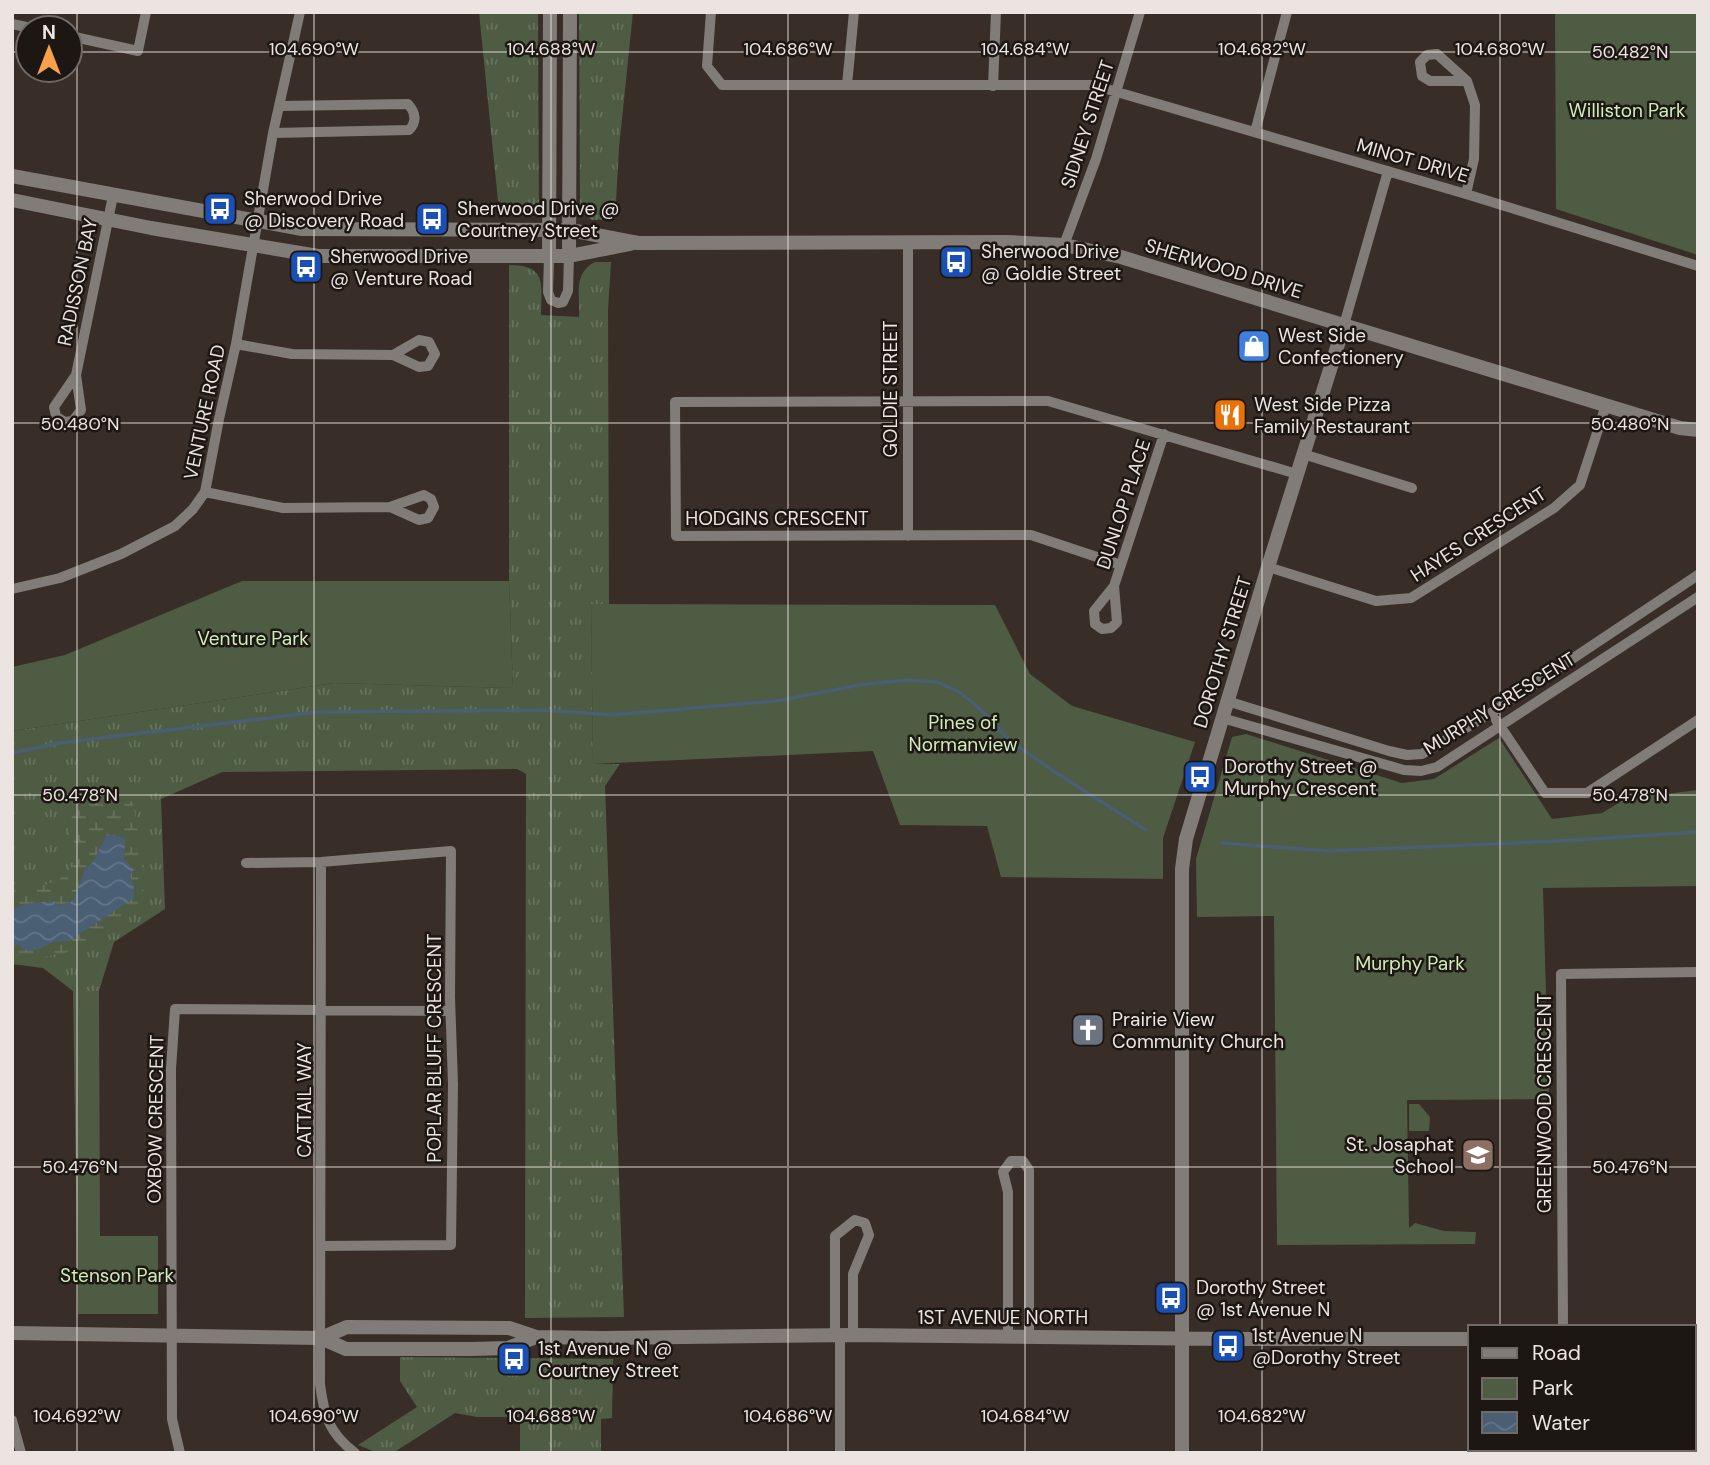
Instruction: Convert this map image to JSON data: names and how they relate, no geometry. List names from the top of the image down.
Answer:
{
  "streets": {
    "street": [
      "SIDNEY STREET",
      "MINOT DRIVE",
      "SHERWOOD DRIVE",
      "RADISSON BAY",
      "GOLDIE STREET",
      "VENTURE ROAD",
      "DUNLOP PLACE",
      "HODGINS CRESCENT",
      "HAYES CRESCENT",
      "DOROTHY STREET",
      "MURPHY CRESCENT",
      "POPLAR BLUFF CRESCENT",
      "CATTAIL WAY",
      "GREENWOOD CRESCENT",
      "OXBOW CRESCENT",
      "1ST AVENUE NORTH"
    ]
  },
  "crossings": [
    ["SIDNEY STREET", "MINOT DRIVE"],
    ["SIDNEY STREET", "SHERWOOD DRIVE"],
    ["MINOT DRIVE", "DOROTHY STREET"],
    ["SHERWOOD DRIVE", "RADISSON BAY"],
    ["SHERWOOD DRIVE", "GOLDIE STREET"],
    ["SHERWOOD DRIVE", "VENTURE ROAD"],
    ["SHERWOOD DRIVE", "HAYES CRESCENT"],
    ["SHERWOOD DRIVE", "DOROTHY STREET"],
    ["GOLDIE STREET", "HODGINS CRESCENT"],
    ["HAYES CRESCENT", "DOROTHY STREET"],
    ["DOROTHY STREET", "MURPHY CRESCENT"],
    ["DOROTHY STREET", "1ST AVENUE NORTH"],
    ["POPLAR BLUFF CRESCENT", "CATTAIL WAY"],
    ["CATTAIL WAY", "OXBOW CRESCENT"]
  ],
  "parks": [
    "Williston Park",
    "Venture Park",
    "Pines of Normanview",
    "Murphy Park",
    "Stenson Park"
  ],
  "places": {
    "bus stop": [
      "Sherwood Drive @ Discovery Road",
      "Sherwood Drive @ Courtney Street",
      "Sherwood Drive @ Goldie Street",
      "Sherwood Drive @ Venture Road",
      "Dorothy Street @ Murphy Crescent",
      "Dorothy Street @ 1st Avenue N",
      "1st Avenue N @Dorothy Street",
      "1st Avenue N @ Courtney Street"
    ],
    "shop": ["West Side Confectionery"],
    "restaurant": ["West Side Pizza Family Restaurant"],
    "church": ["Prairie View Community Church"],
    "school or university": ["St. Josaphat School"]
  },
  "legend": ["Road", "Park", "Water"],
  "north": "top",
  "coordinates": [
    "104.690°W",
    "104.688°W",
    "104.686°W",
    "104.684°W",
    "104.682°W",
    "104.680°W",
    "50.482°N",
    "50.480°N",
    "50.478°N",
    "50.476°N",
    "104.692°W"
  ]
}
